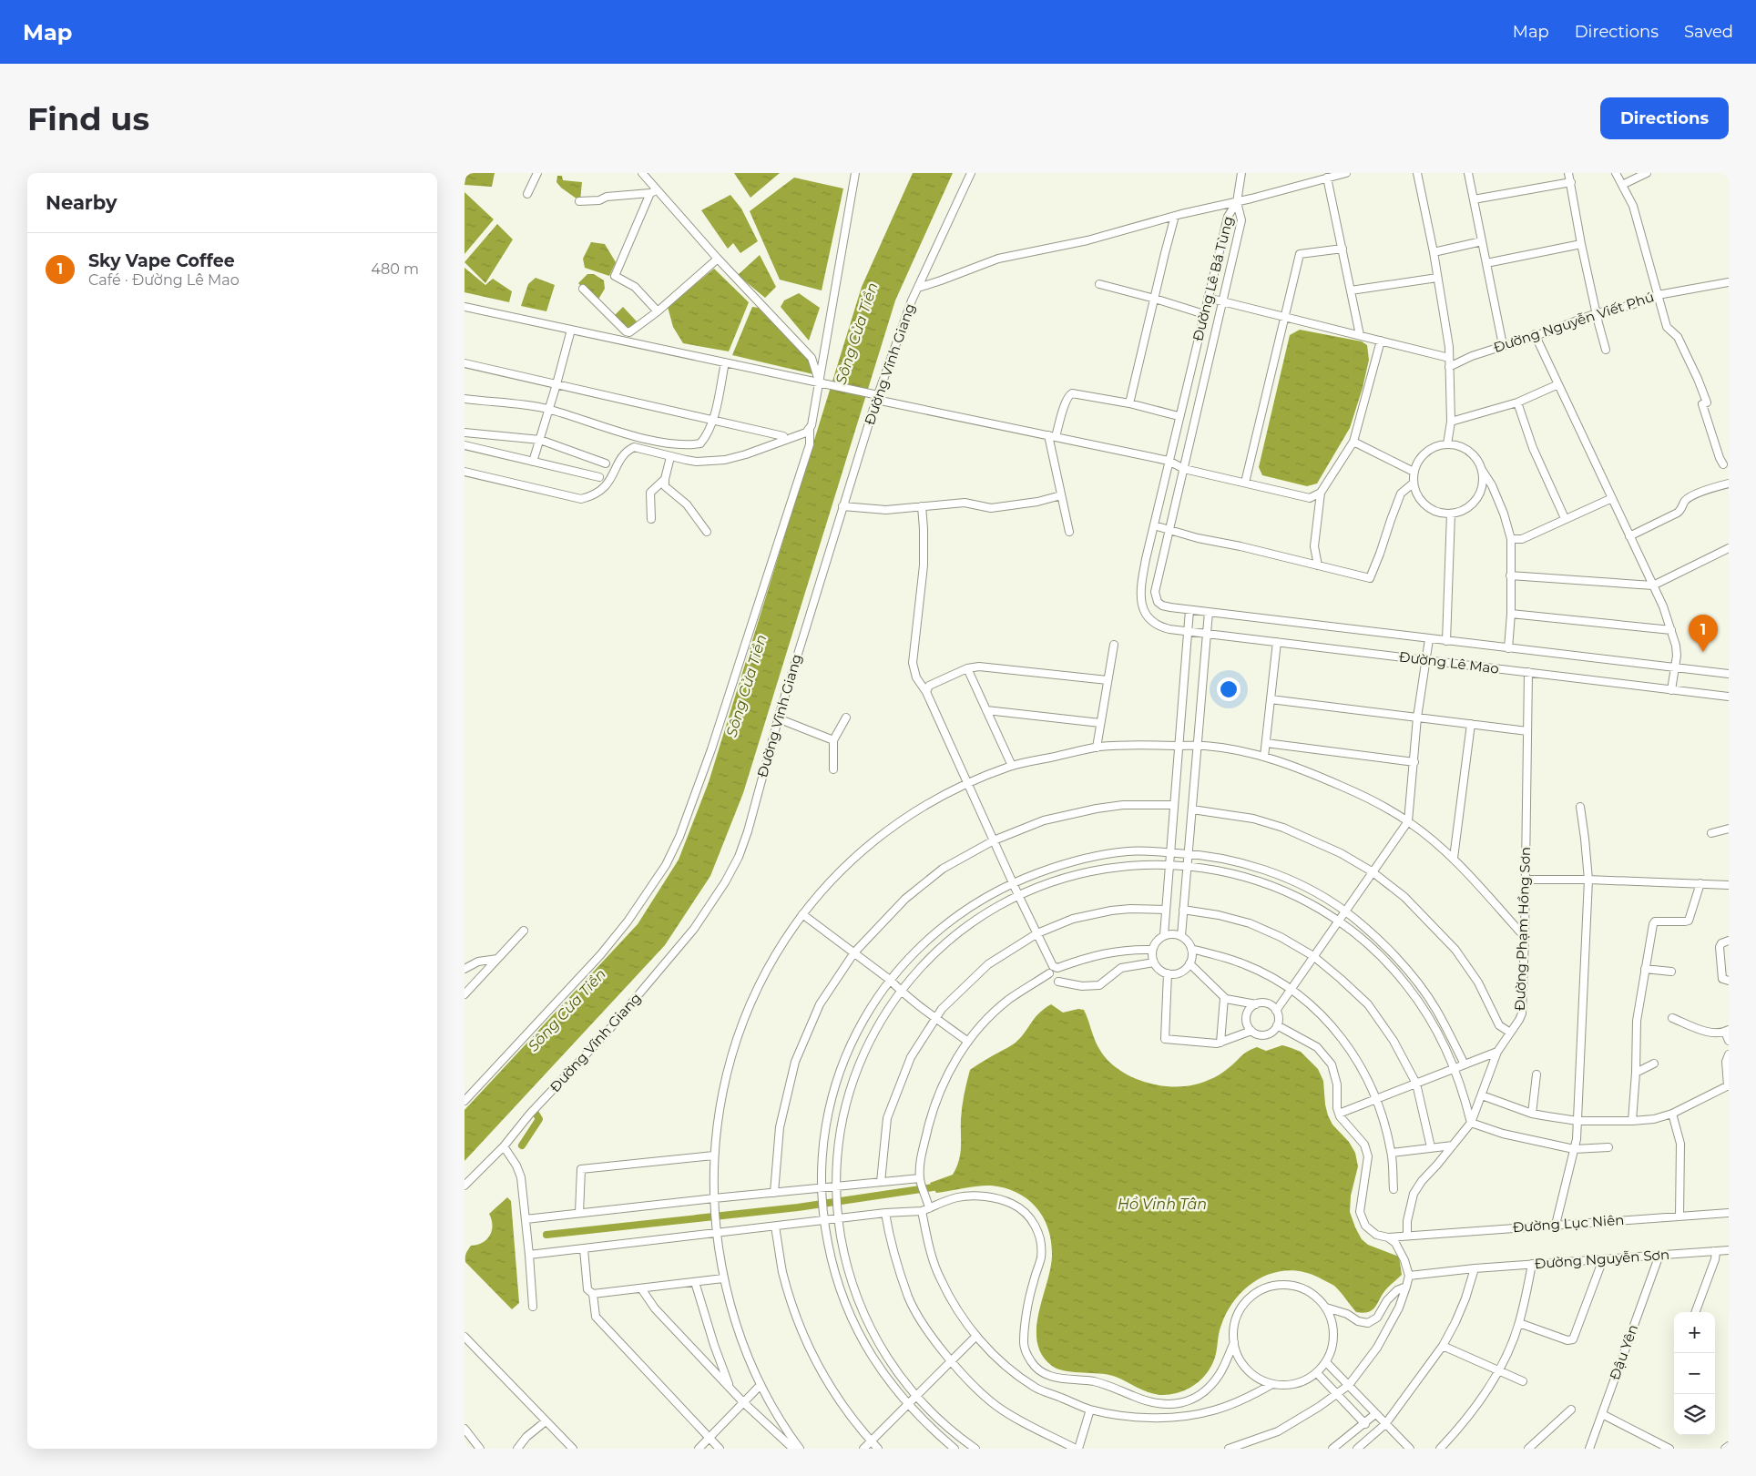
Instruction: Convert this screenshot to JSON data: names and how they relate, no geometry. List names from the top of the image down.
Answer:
{
  "streets": {
    "street": [
      "Đường Lê Bá Tùng",
      "Đường Nguyễn Viết Phú",
      "Đường Vĩnh Giang",
      "Đường Lê Mao",
      "Đường Phạm Hồng Sơn",
      "Đường Lục Niên",
      "Đường Nguyễn Sơn",
      "Đậu Yên"
    ]
  },
  "crossings": [
    ["Đường Lê Bá Tùng", "Đường Lê Mao"],
    ["Đường Lê Mao", "Đường Phạm Hồng Sơn"],
    ["Đường Phạm Hồng Sơn", "Đường Lục Niên"],
    ["Đường Nguyễn Sơn", "Đậu Yên"]
  ],
  "water": ["Sông Cửa Tiền", "Hồ Vinh Tân"],
  "page": {
    "header": "Map",
    "nav": ["Map", "Directions", "Saved"],
    "buttons": "Directions",
    "title": "Find us",
    "heading": "Nearby",
    "list": [
      {
        "mark": "1",
        "name": "Sky Vape Coffee",
        "note": "Café · Đường Lê Mao",
        "value": "480 m"
      }
    ],
    "pins": "1",
    "map_buttons": ["+", "−"]
  }
}
